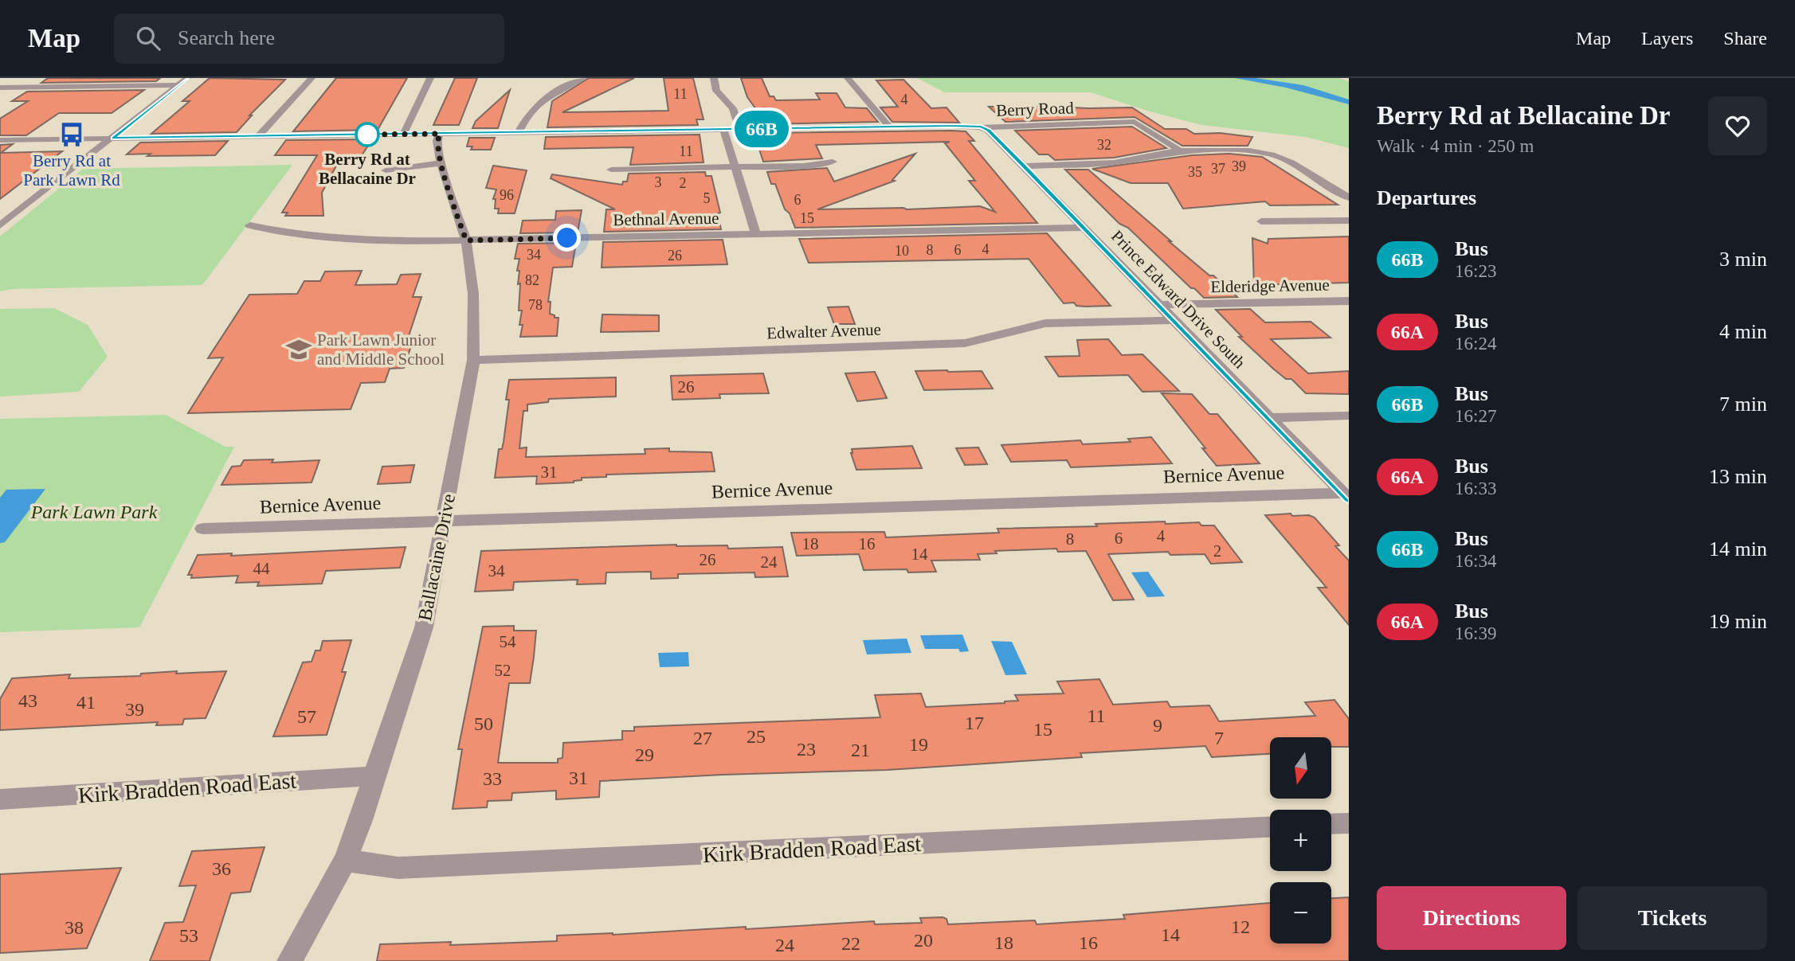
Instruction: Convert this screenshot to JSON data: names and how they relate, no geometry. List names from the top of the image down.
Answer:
{
  "streets": {
    "street": [
      "Berry Road",
      "Bethnal Avenue",
      "Elderidge Avenue",
      "Prince Edward Drive South",
      "Edwalter Avenue",
      "Bernice Avenue",
      "Ballacaine Drive",
      "Kirk Bradden Road East"
    ]
  },
  "crossings": [
    ["Berry Road", "Prince Edward Drive South"],
    ["Berry Road", "Ballacaine Drive"],
    ["Bethnal Avenue", "Prince Edward Drive South"],
    ["Bethnal Avenue", "Ballacaine Drive"],
    ["Elderidge Avenue", "Prince Edward Drive South"],
    ["Prince Edward Drive South", "Edwalter Avenue"],
    ["Prince Edward Drive South", "Bernice Avenue"],
    ["Edwalter Avenue", "Ballacaine Drive"],
    ["Bernice Avenue", "Ballacaine Drive"],
    ["Ballacaine Drive", "Kirk Bradden Road East"]
  ],
  "parks": ["Park Lawn Park"],
  "places": {
    "bus stop": ["Berry Rd at Park Lawn Rd"],
    "other": ["Berry Rd at Bellacaine Dr"],
    "school or university": ["Park Lawn Junior and Middle School"]
  },
  "lines": ["bus line 66B"],
  "house_numbers": [
    "11",
    "4",
    "32",
    "11",
    "39",
    "37",
    "35",
    "3",
    "2",
    "96",
    "5",
    "6",
    "15",
    "4",
    "8",
    "6",
    "10",
    "34",
    "26",
    "82",
    "78",
    "26",
    "31",
    "4",
    "6",
    "8",
    "18",
    "16",
    "2",
    "14",
    "26",
    "24",
    "44",
    "34",
    "54",
    "52",
    "43",
    "41",
    "39",
    "11",
    "57",
    "17",
    "50",
    "9",
    "15",
    "25",
    "27",
    "7",
    "19",
    "23",
    "21",
    "29",
    "31",
    "33",
    "36",
    "12",
    "38",
    "14",
    "53",
    "20",
    "18",
    "16",
    "22",
    "24"
  ],
  "north": "bottom",
  "page": {
    "header": "Map",
    "search": "Search here",
    "nav": ["Map", "Layers", "Share"],
    "on_map": "66B",
    "heading": [
      ["Berry Rd at Bellacaine Dr", "Walk · 4 min · 250 m"],
      "Departures"
    ],
    "list": [
      {
        "mark": "66B",
        "name": "Bus",
        "note": "16:23",
        "value": "3 min"
      },
      {
        "mark": "66A",
        "name": "Bus",
        "note": "16:24",
        "value": "4 min"
      },
      {
        "mark": "66B",
        "name": "Bus",
        "note": "16:27",
        "value": "7 min"
      },
      {
        "mark": "66A",
        "name": "Bus",
        "note": "16:33",
        "value": "13 min"
      },
      {
        "mark": "66B",
        "name": "Bus",
        "note": "16:34",
        "value": "14 min"
      },
      {
        "mark": "66A",
        "name": "Bus",
        "note": "16:39",
        "value": "19 min"
      }
    ],
    "map_buttons": ["+", "−"],
    "buttons": ["Directions", "Tickets"]
  }
}
